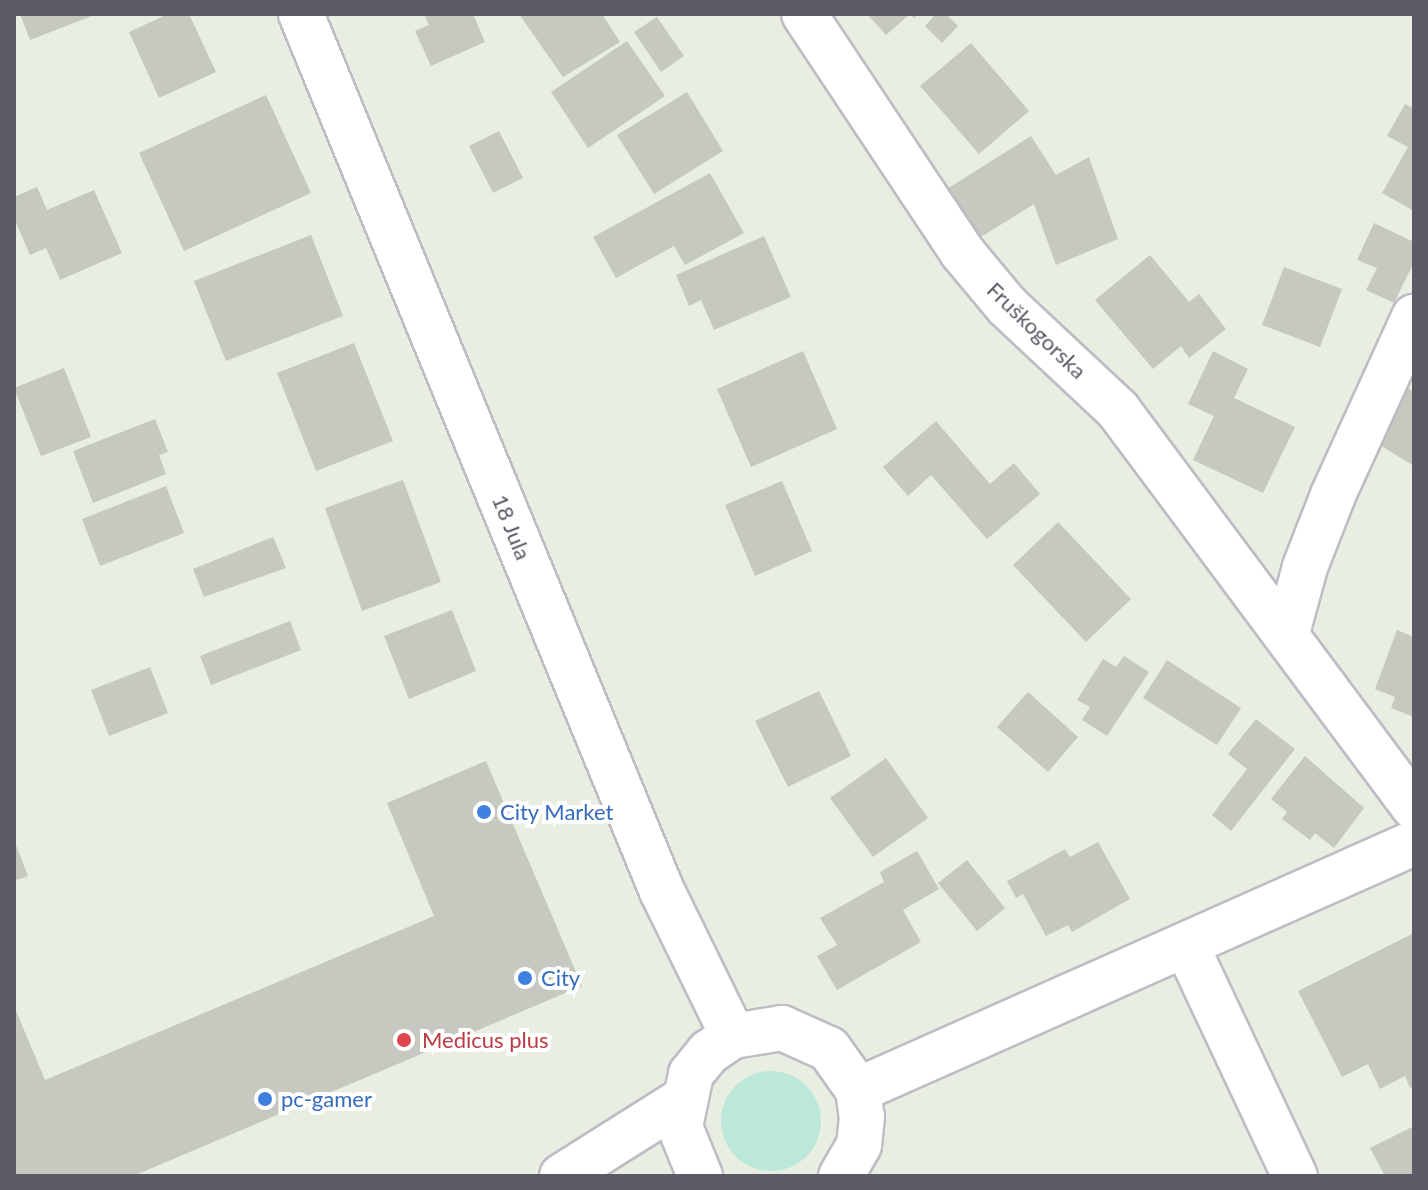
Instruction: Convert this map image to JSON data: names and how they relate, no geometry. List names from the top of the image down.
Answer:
{
  "streets": {
    "street": ["Fruškogorska", "18 Jula"]
  },
  "places": [
    "City Market",
    "City",
    "Medicus plus",
    "pc-gamer"
  ]
}
